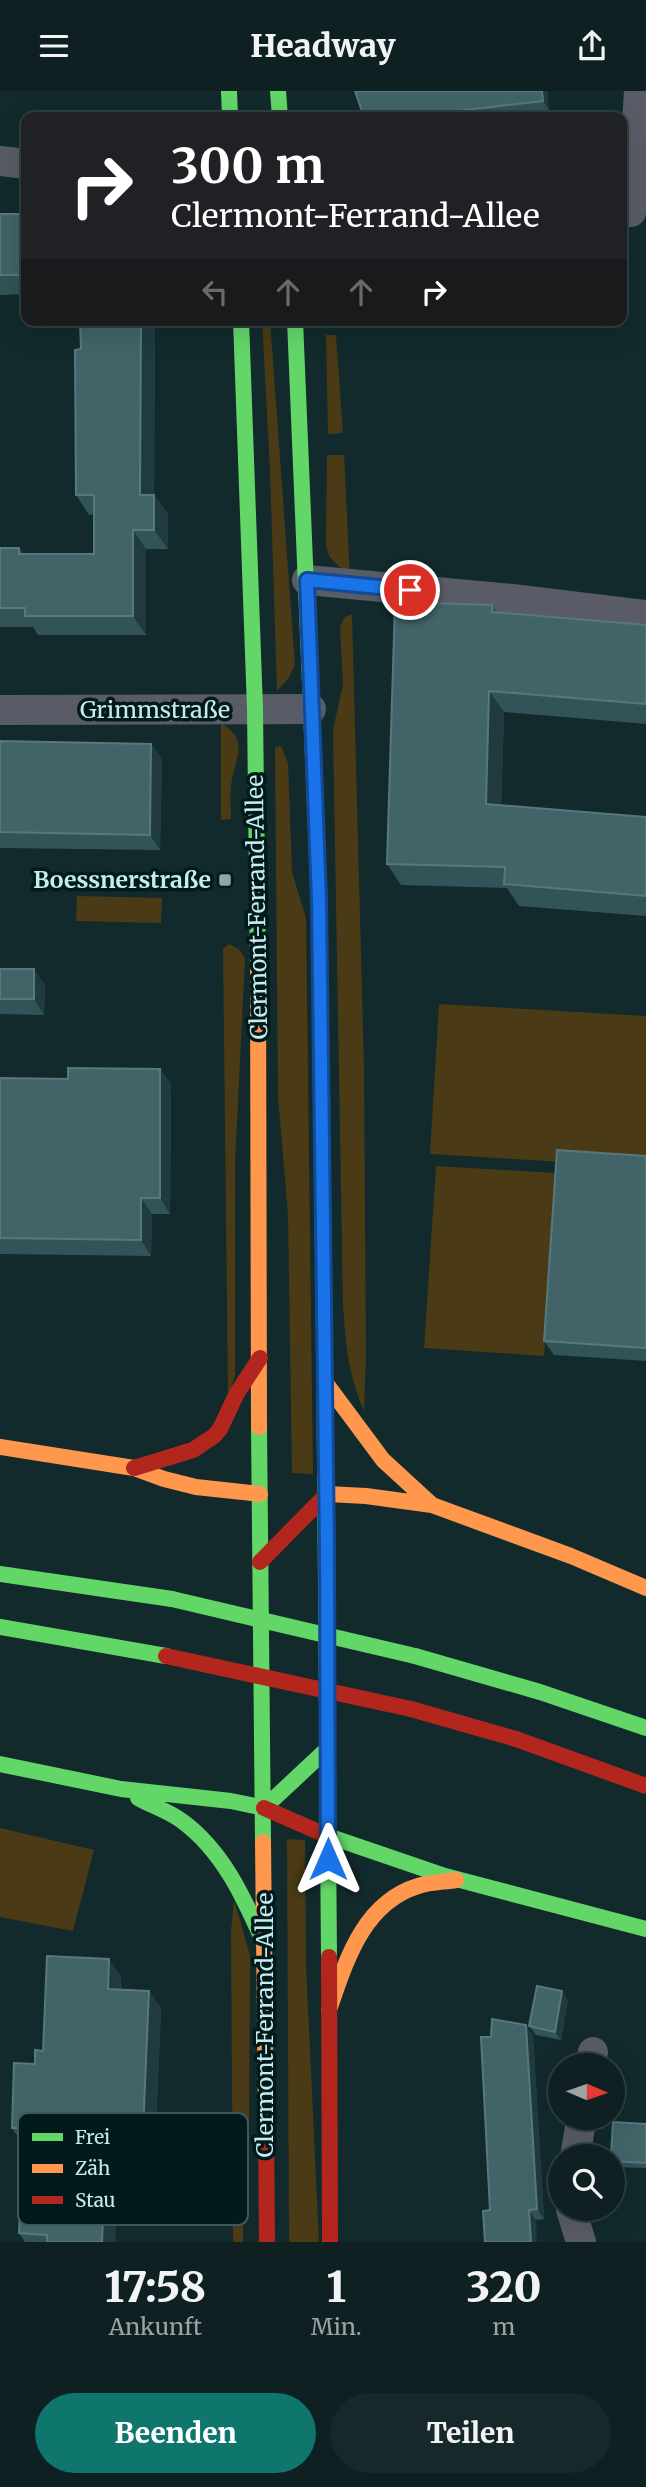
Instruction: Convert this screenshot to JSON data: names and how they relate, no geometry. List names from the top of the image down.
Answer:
{
  "streets": {
    "main road": ["Clermont-Ferrand-Allee"],
    "street": ["Grimmstraße"]
  },
  "crossings": [
    ["Grimmstraße", "Clermont-Ferrand-Allee"]
  ],
  "places": {
    "transit": ["Boessnerstraße"]
  },
  "legend": ["Frei", "Zäh", "Stau"],
  "north": "right",
  "page": {
    "header": "Headway",
    "turn": ["300 m", "Clermont-Ferrand-Allee"],
    "eta": [
      "17:58",
      "Ankunft",
      "1",
      "Min.",
      "320",
      "m"
    ],
    "buttons": ["Beenden", "Teilen"]
  }
}
